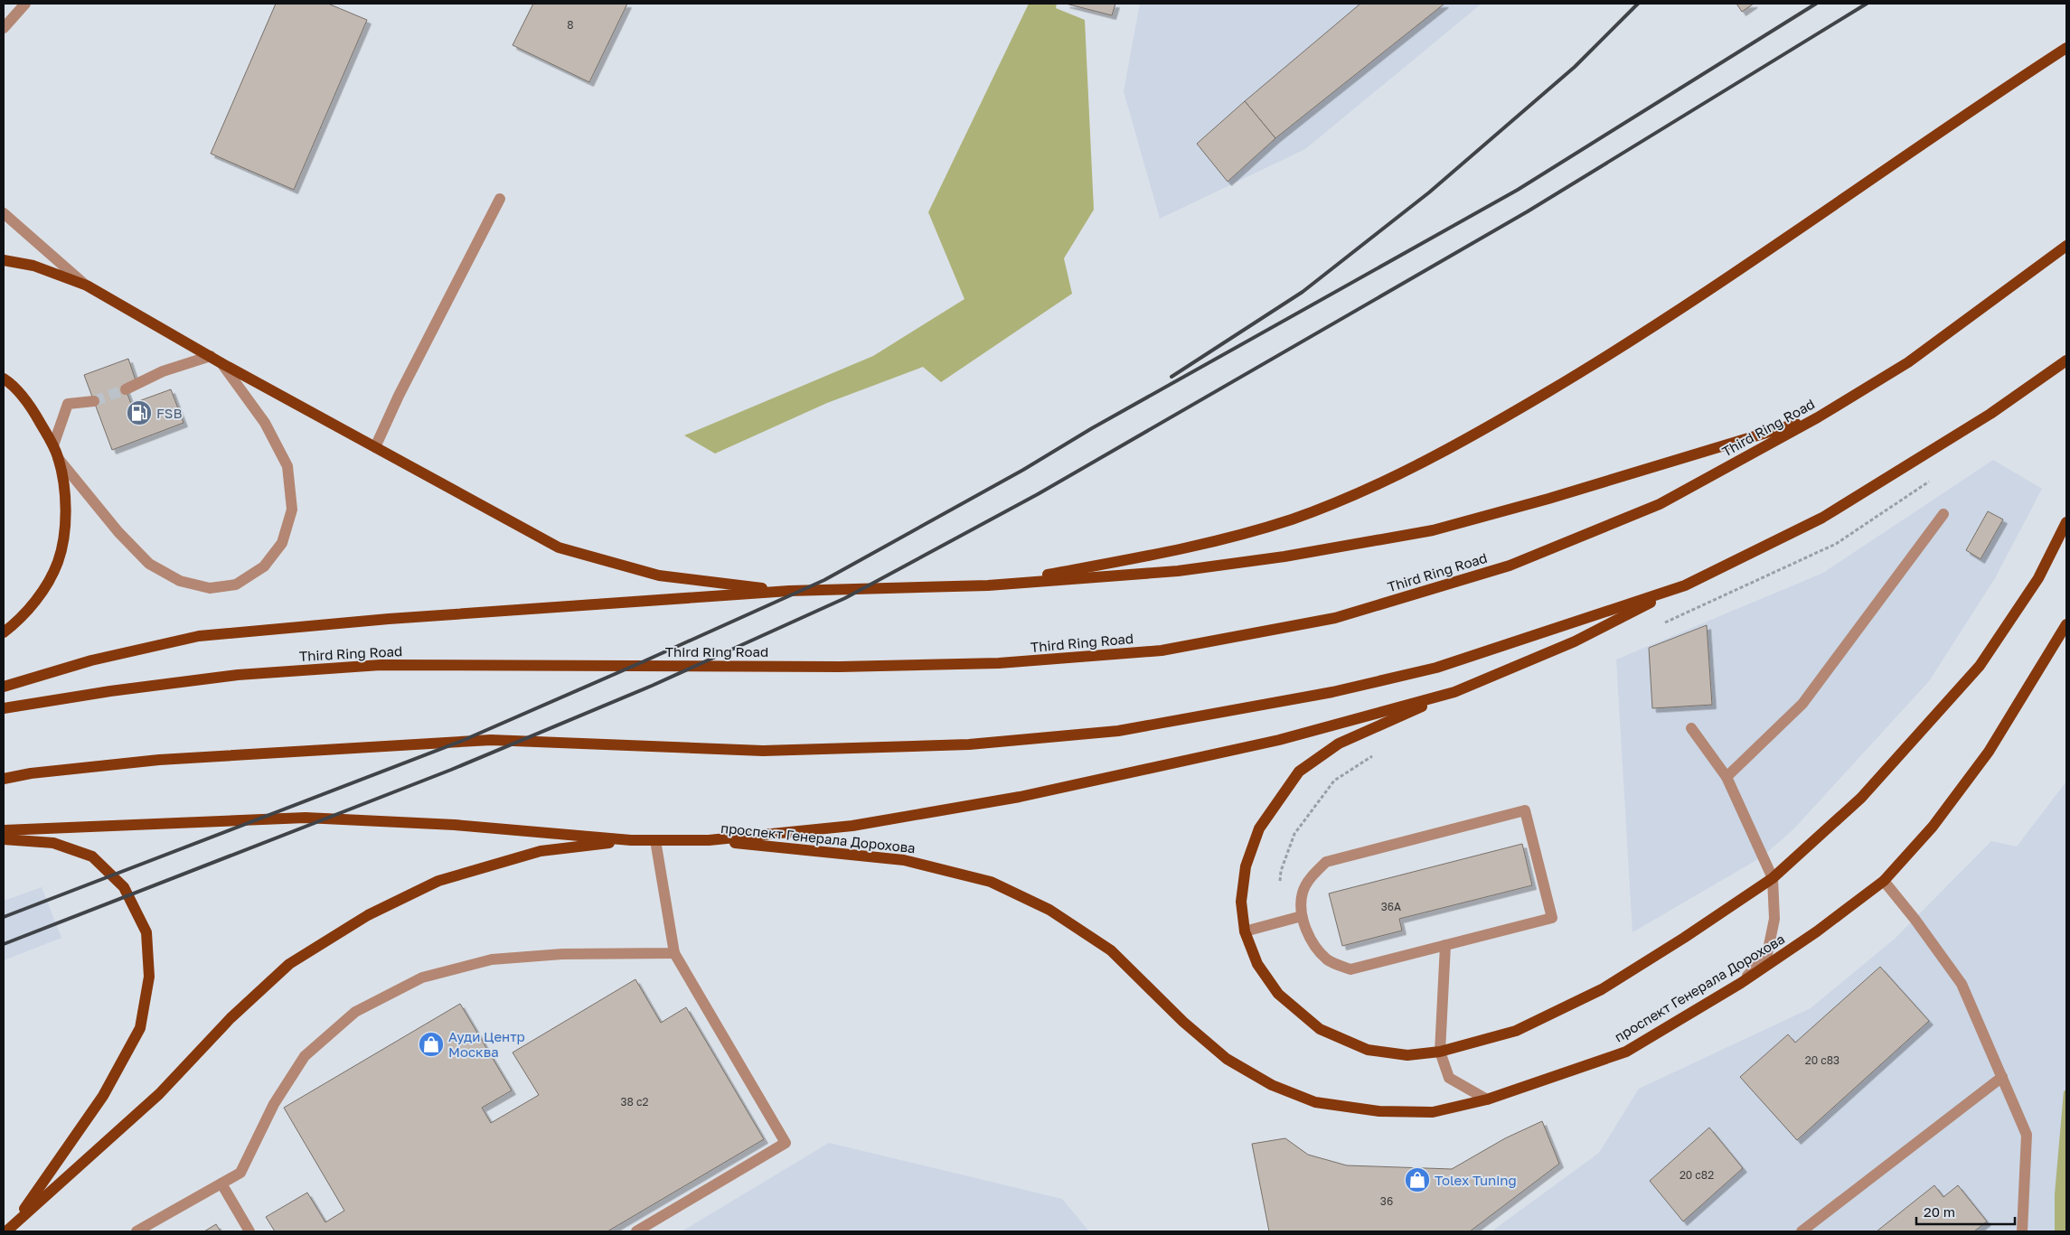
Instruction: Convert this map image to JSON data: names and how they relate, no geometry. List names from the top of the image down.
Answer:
{
  "streets": {
    "main road": ["Third Ring Road", "проспект Генерала Дорохова"]
  },
  "places": {
    "fuel station": ["FSB"],
    "shop": ["Ауди Центр Москва", "Tolex Tuning"]
  },
  "house_numbers": [
    "8",
    "36А",
    "20 с83",
    "38 с2",
    "20 с82",
    "36"
  ],
  "scale_bar": "20 m"
}
